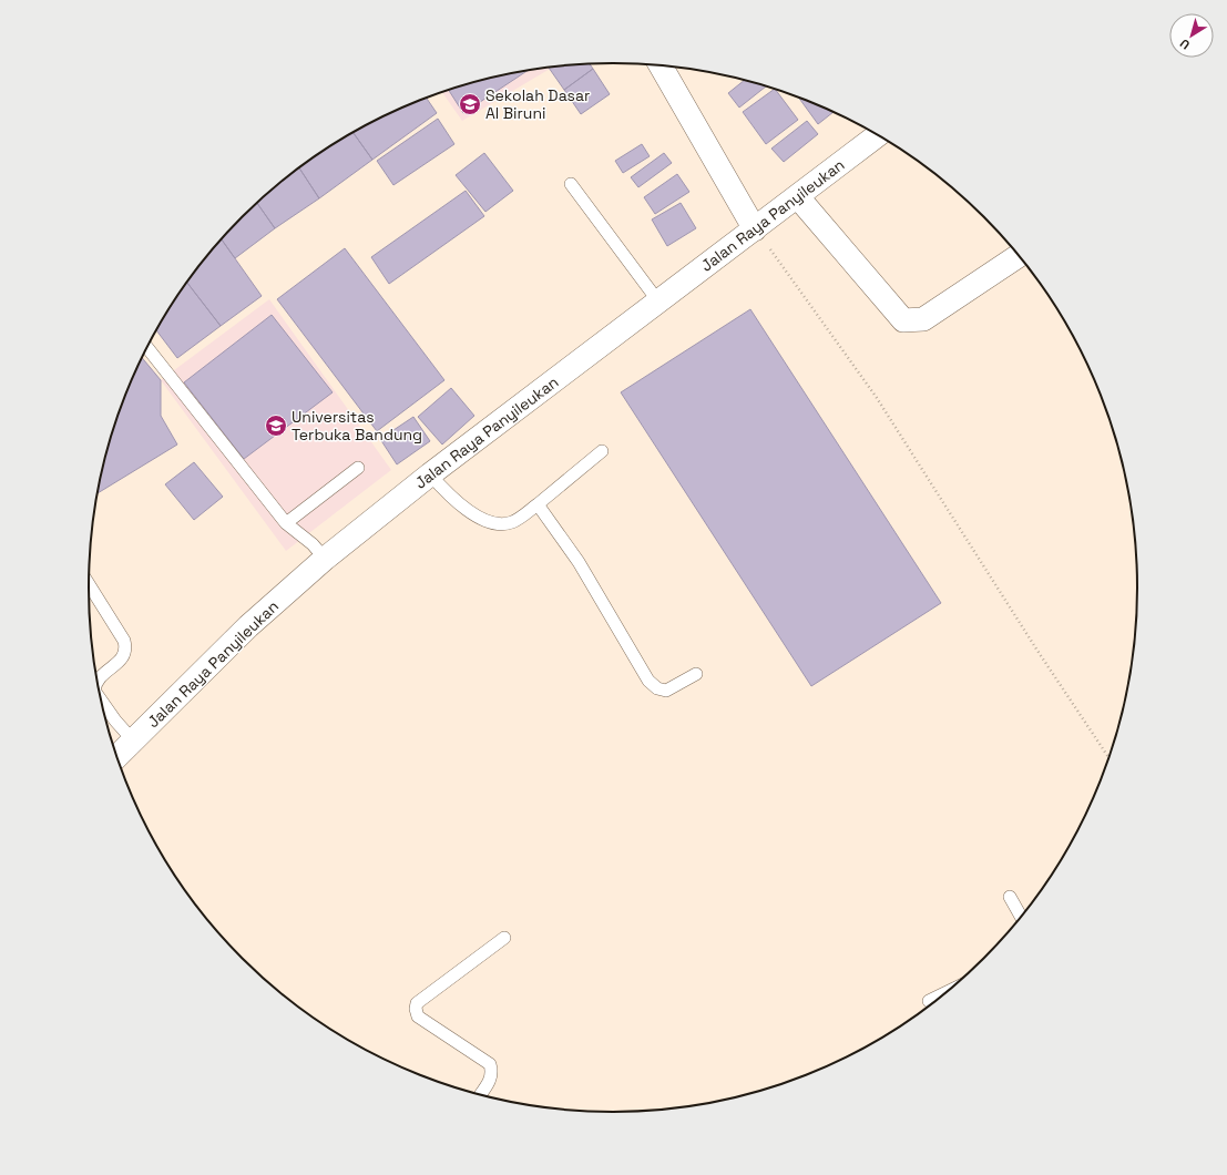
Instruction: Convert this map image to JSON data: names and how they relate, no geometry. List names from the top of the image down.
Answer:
{
  "streets": {
    "street": ["Jalan Raya Panyileukan"]
  },
  "places": {
    "school or university": ["Sekolah Dasar Al Biruni", "Universitas Terbuka Bandung"]
  },
  "north": "bottom left"
}
